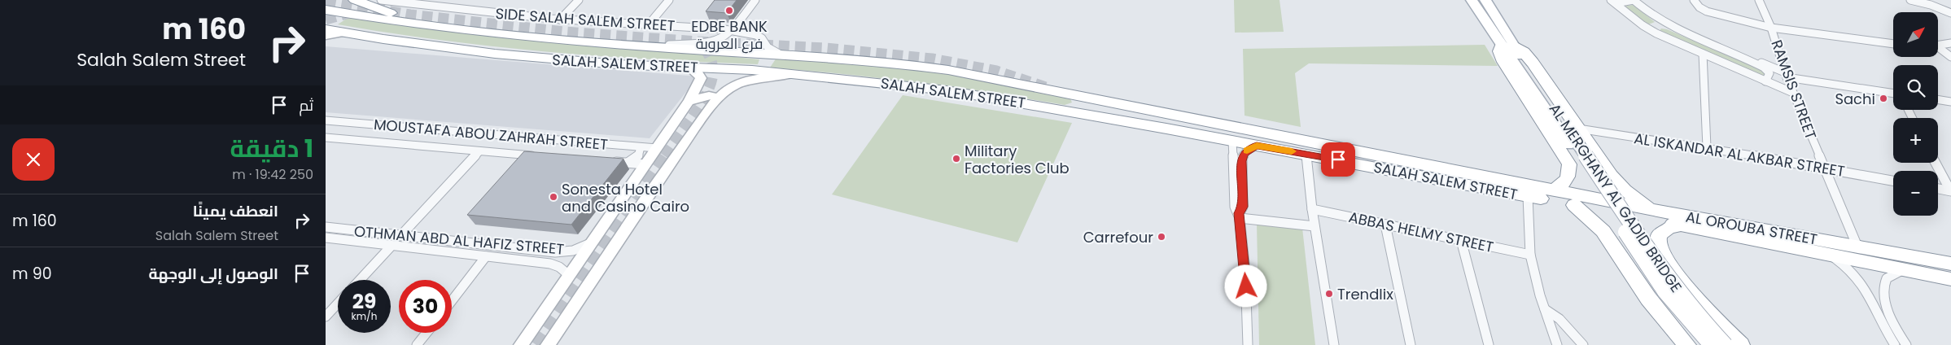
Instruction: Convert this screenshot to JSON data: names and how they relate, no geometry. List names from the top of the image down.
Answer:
{
  "streets": {
    "highway": ["SALAH SALEM STREET", "AL OROUBA STREET"],
    "main road": ["AL MERGHANY AL GADID BRIDGE"],
    "street": [
      "SIDE SALAH SALEM STREET",
      "RAMSIS STREET",
      "MOUSTAFA ABOU ZAHRAH STREET",
      "AL ISKANDAR AL AKBAR STREET",
      "ABBAS HELMY STREET",
      "OTHMAN ABD AL HAFIZ STREET"
    ]
  },
  "crossings": [
    ["SIDE SALAH SALEM STREET", "SALAH SALEM STREET"],
    ["SALAH SALEM STREET", "AL OROUBA STREET"],
    ["RAMSIS STREET", "AL ISKANDAR AL AKBAR STREET"],
    ["RAMSIS STREET", "AL OROUBA STREET"]
  ],
  "places": [
    "EDBE BANK فرع العروبة",
    "Sachi",
    "Military Factories Club",
    "Sonesta Hotel and Casino Cairo",
    "Carrefour",
    "Trendlix"
  ],
  "north": "top right",
  "page": {
    "turn": ["160 m", "Salah Salem Street"],
    "map_buttons": ["+", "−"],
    "then": "ثم",
    "heading": ["1 دقيقة", "250 m · 19:42"],
    "list": [
      {
        "name": "انعطف يمينًا",
        "note": "Salah Salem Street",
        "value": "160 m"
      },
      {
        "name": "الوصول إلى الوجهة",
        "value": "90 m"
      }
    ],
    "speed": "29 km/h",
    "limit": "30"
  }
}
